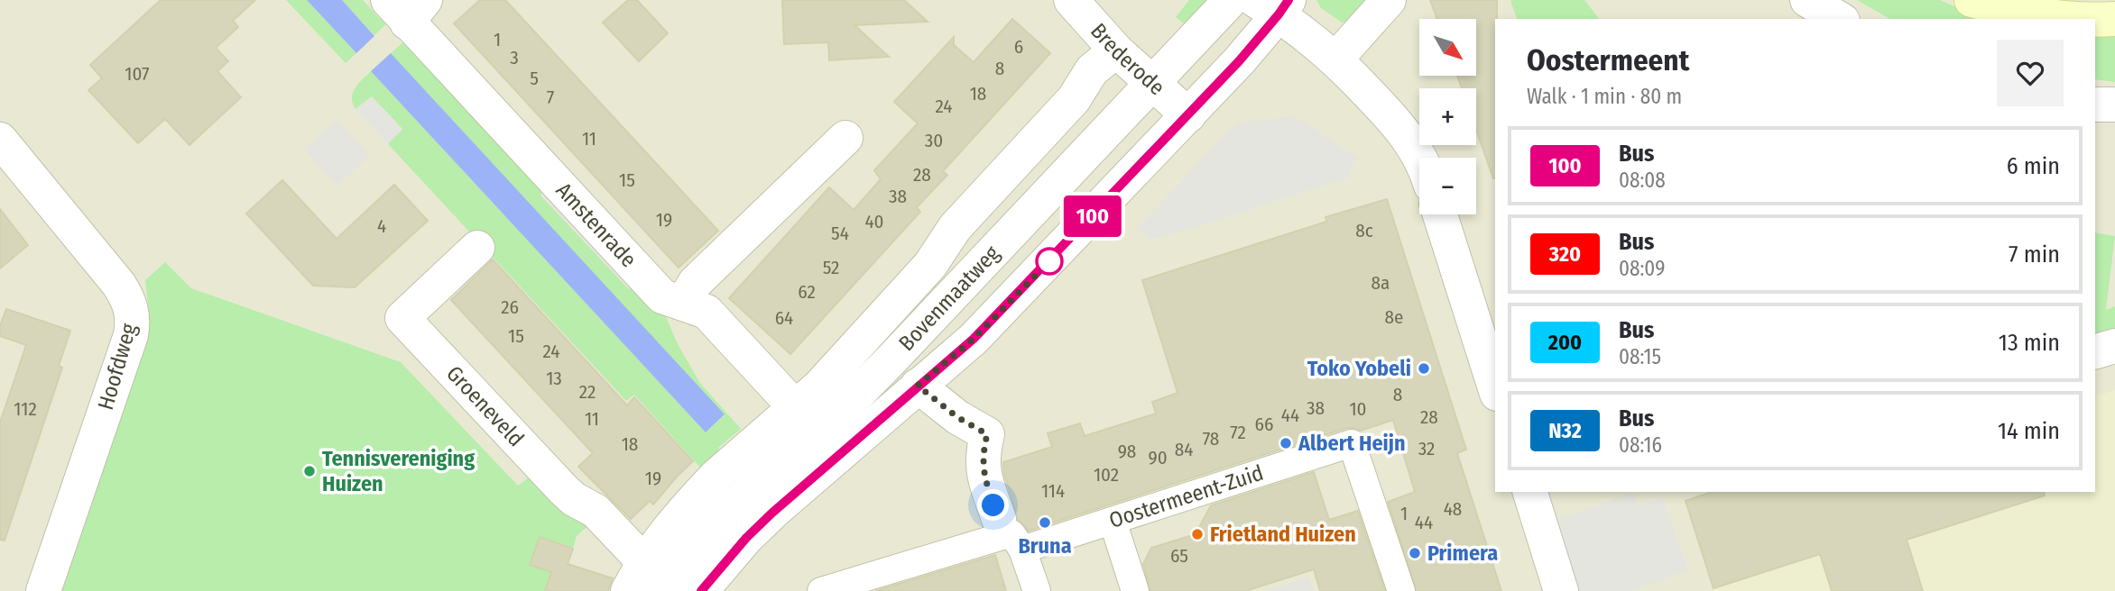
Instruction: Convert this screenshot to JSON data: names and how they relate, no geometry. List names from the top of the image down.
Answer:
{
  "streets": {
    "street": [
      "Brederode",
      "Amstenrade",
      "Bovenmaatweg",
      "Hoofdweg",
      "Groeneveld",
      "Oostermeent-Zuid"
    ]
  },
  "crossings": [
    ["Brederode", "Bovenmaatweg"],
    ["Amstenrade", "Bovenmaatweg"],
    ["Bovenmaatweg", "Groeneveld"]
  ],
  "places": [
    "Toko Yobeli",
    "Albert Heijn",
    "Tennisvereniging Huizen",
    "Bruna",
    "Frietland Huizen",
    "Primera"
  ],
  "lines": ["bus line 100"],
  "house_numbers": [
    "1",
    "6",
    "3",
    "8",
    "107",
    "5",
    "18",
    "7",
    "24",
    "11",
    "30",
    "28",
    "15",
    "38",
    "19",
    "40",
    "4",
    "8c",
    "54",
    "52",
    "8a",
    "62",
    "26",
    "8e",
    "64",
    "15",
    "24",
    "13",
    "22",
    "8",
    "38",
    "112",
    "10",
    "44",
    "28",
    "11",
    "66",
    "72",
    "78",
    "18",
    "32",
    "84",
    "98",
    "90",
    "102",
    "19",
    "114",
    "48",
    "1",
    "44",
    "65"
  ],
  "north": "bottom right",
  "page": {
    "on_map": "100",
    "map_buttons": ["+", "−"],
    "heading": ["Oostermeent", "Walk · 1 min · 80 m"],
    "list": [
      {
        "mark": "100",
        "name": "Bus",
        "note": "08:08",
        "value": "6 min"
      },
      {
        "mark": "320",
        "name": "Bus",
        "note": "08:09",
        "value": "7 min"
      },
      {
        "mark": "200",
        "name": "Bus",
        "note": "08:15",
        "value": "13 min"
      },
      {
        "mark": "N32",
        "name": "Bus",
        "note": "08:16",
        "value": "14 min"
      }
    ]
  }
}
